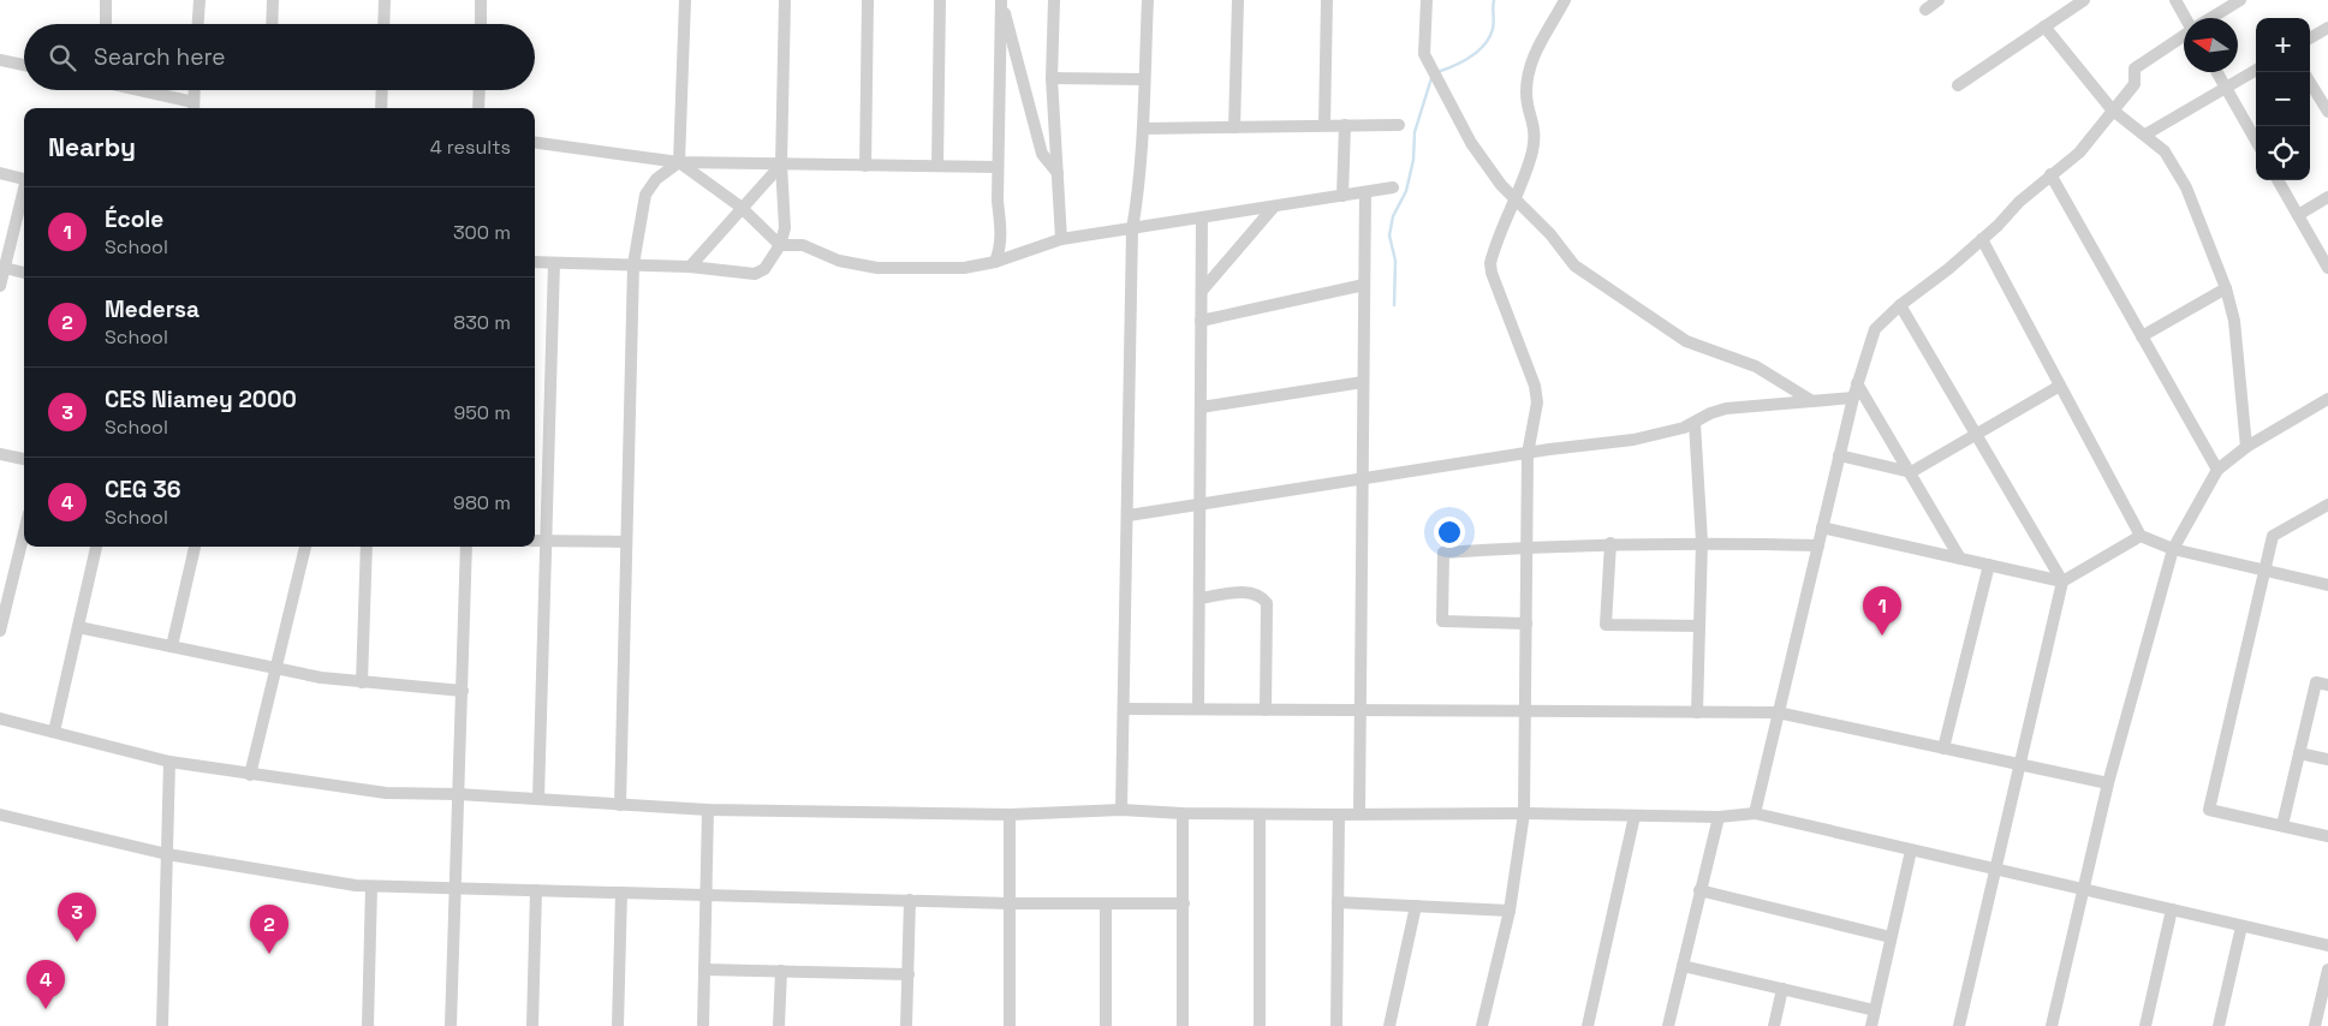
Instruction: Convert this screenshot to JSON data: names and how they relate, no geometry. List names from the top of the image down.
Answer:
{
  "north": "left",
  "page": {
    "map_buttons": ["+", "−"],
    "search": "Search here",
    "heading": ["Nearby", "4 results"],
    "list": [
      {
        "mark": "1",
        "name": "École",
        "note": "School",
        "value": "300 m"
      },
      {
        "mark": "2",
        "name": "Medersa",
        "note": "School",
        "value": "830 m"
      },
      {
        "mark": "3",
        "name": "CES Niamey 2000",
        "note": "School",
        "value": "950 m"
      },
      {
        "mark": "4",
        "name": "CEG 36",
        "note": "School",
        "value": "980 m"
      }
    ],
    "pins": [
      "1",
      "3",
      "2",
      "4"
    ]
  }
}
